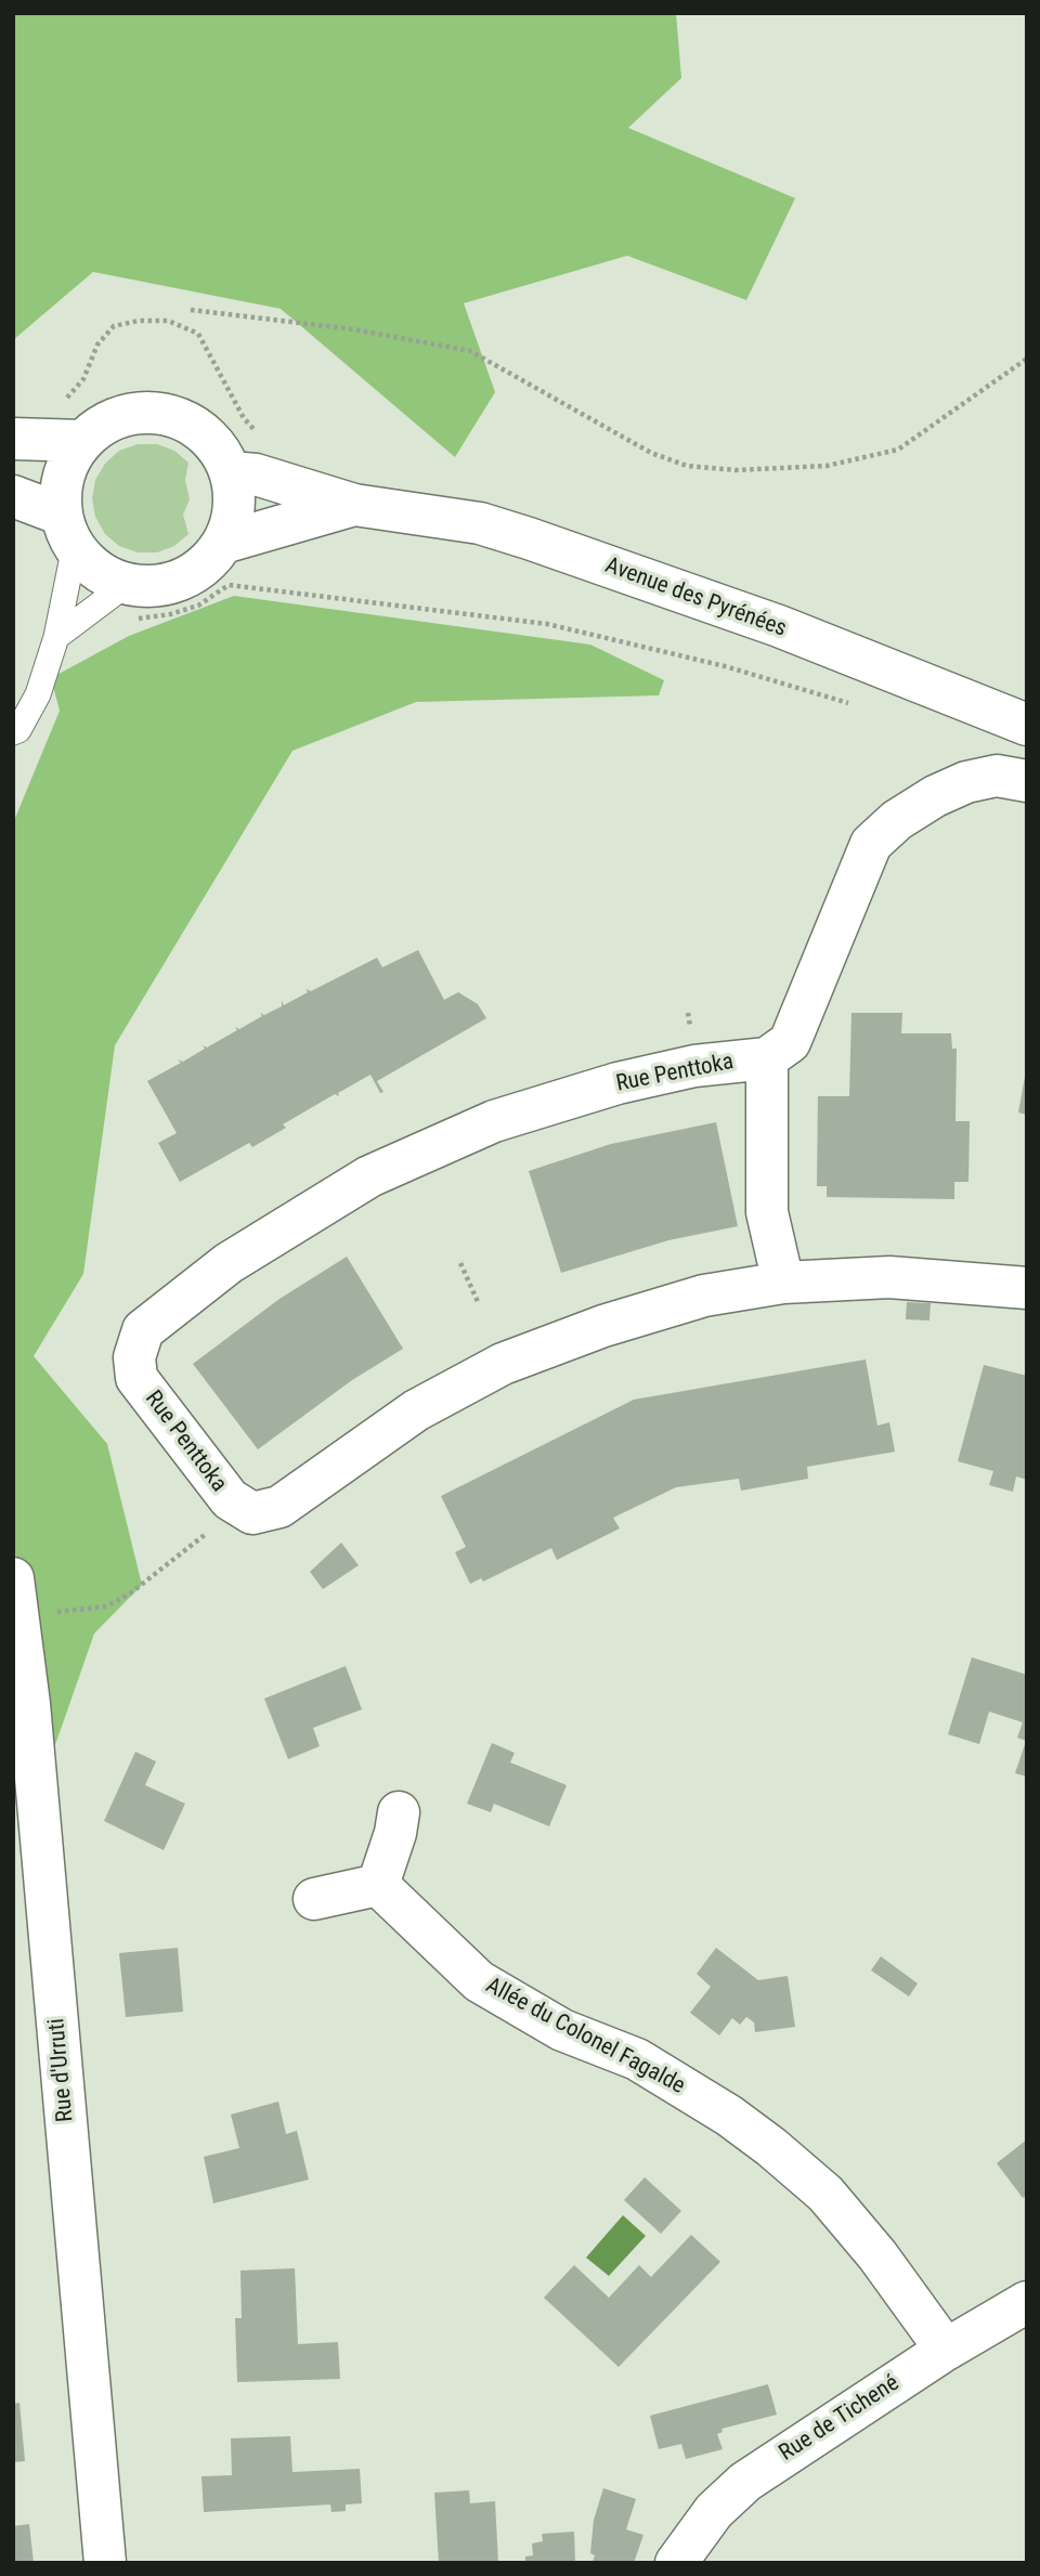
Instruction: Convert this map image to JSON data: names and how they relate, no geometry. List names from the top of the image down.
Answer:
{
  "streets": {
    "street": [
      "Avenue des Pyrénées",
      "Rue Penttoka",
      "Allée du Colonel Fagalde",
      "Rue d'Urruti",
      "Rue de Tichené"
    ]
  },
  "crossings": [
    ["Allée du Colonel Fagalde", "Rue de Tichené"]
  ]
}
